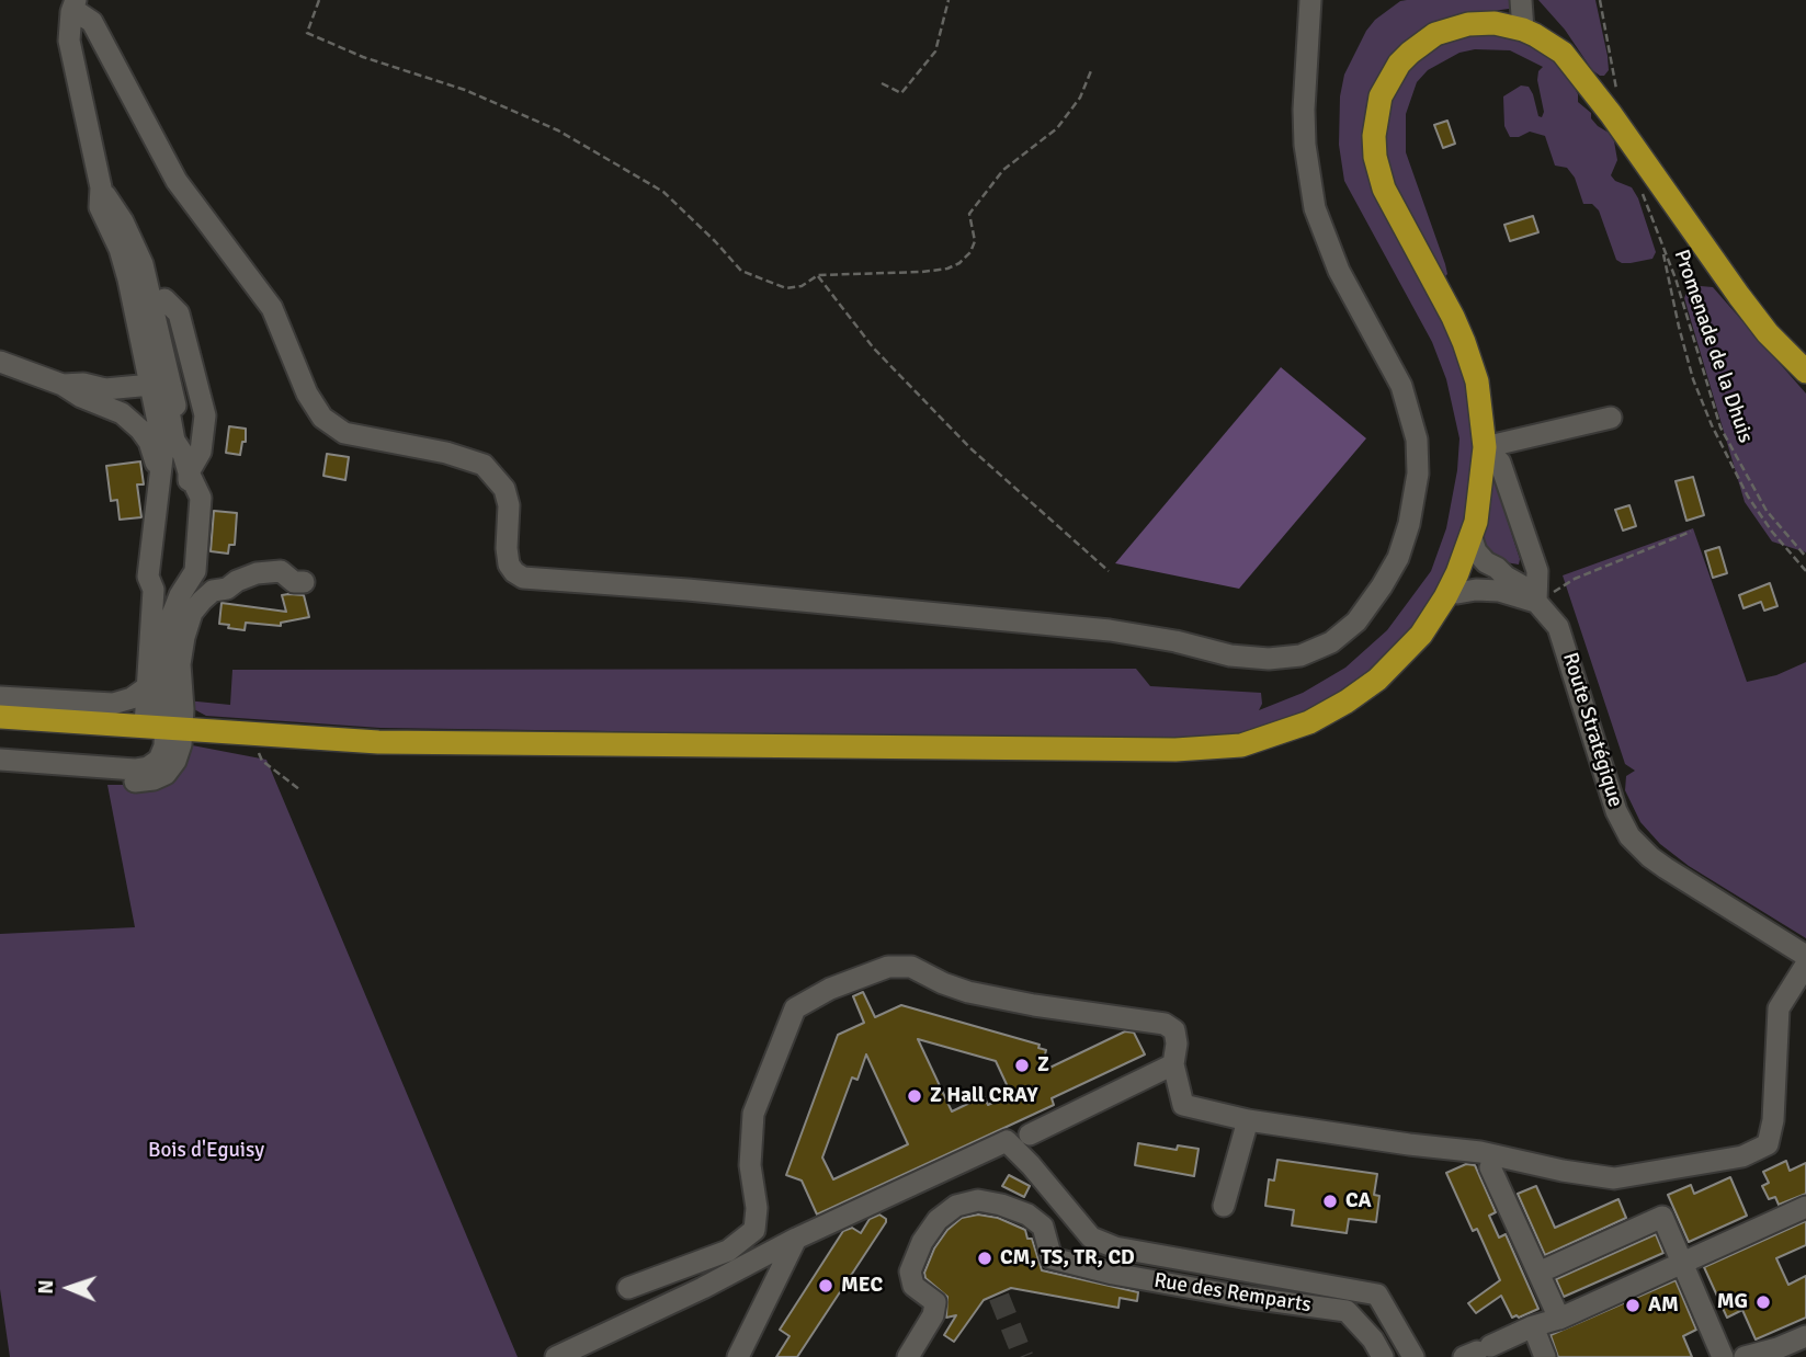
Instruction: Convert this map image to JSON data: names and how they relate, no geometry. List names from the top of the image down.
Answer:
{
  "streets": {
    "street": ["Route Stratégique", "Rue des Remparts"],
    "path": ["Promenade de la Dhuis"]
  },
  "parks": ["Bois d'Eguisy"],
  "places": [
    "Z",
    "Z Hall CRAY",
    "CA",
    "CM, TS, TR, CD",
    "MEC",
    "MG",
    "AM"
  ],
  "north": "left"
}
